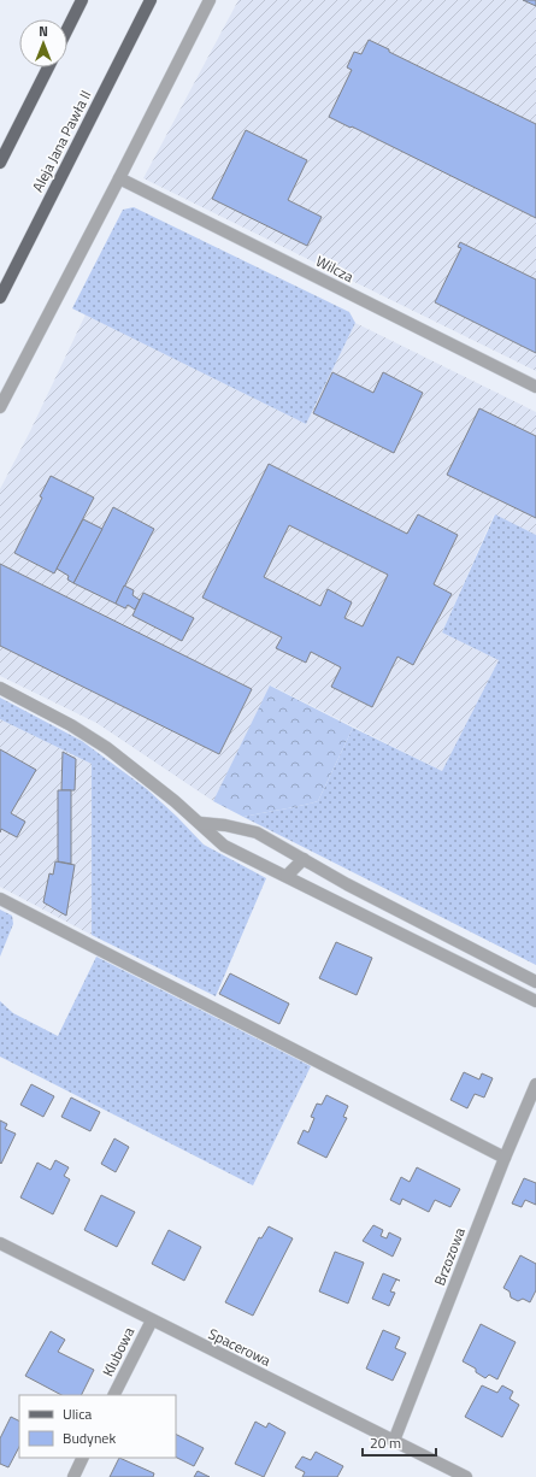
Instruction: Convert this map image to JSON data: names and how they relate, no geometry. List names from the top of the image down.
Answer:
{
  "streets": {
    "main road": ["Aleja Jana Pawła II"],
    "street": [
      "Wilcza",
      "Brzozowa",
      "Spacerowa",
      "Klubowa"
    ]
  },
  "crossings": [
    ["Brzozowa", "Spacerowa"],
    ["Spacerowa", "Klubowa"]
  ],
  "legend": ["Ulica", "Budynek"],
  "scale_bar": "20 m",
  "north": "top"
}
